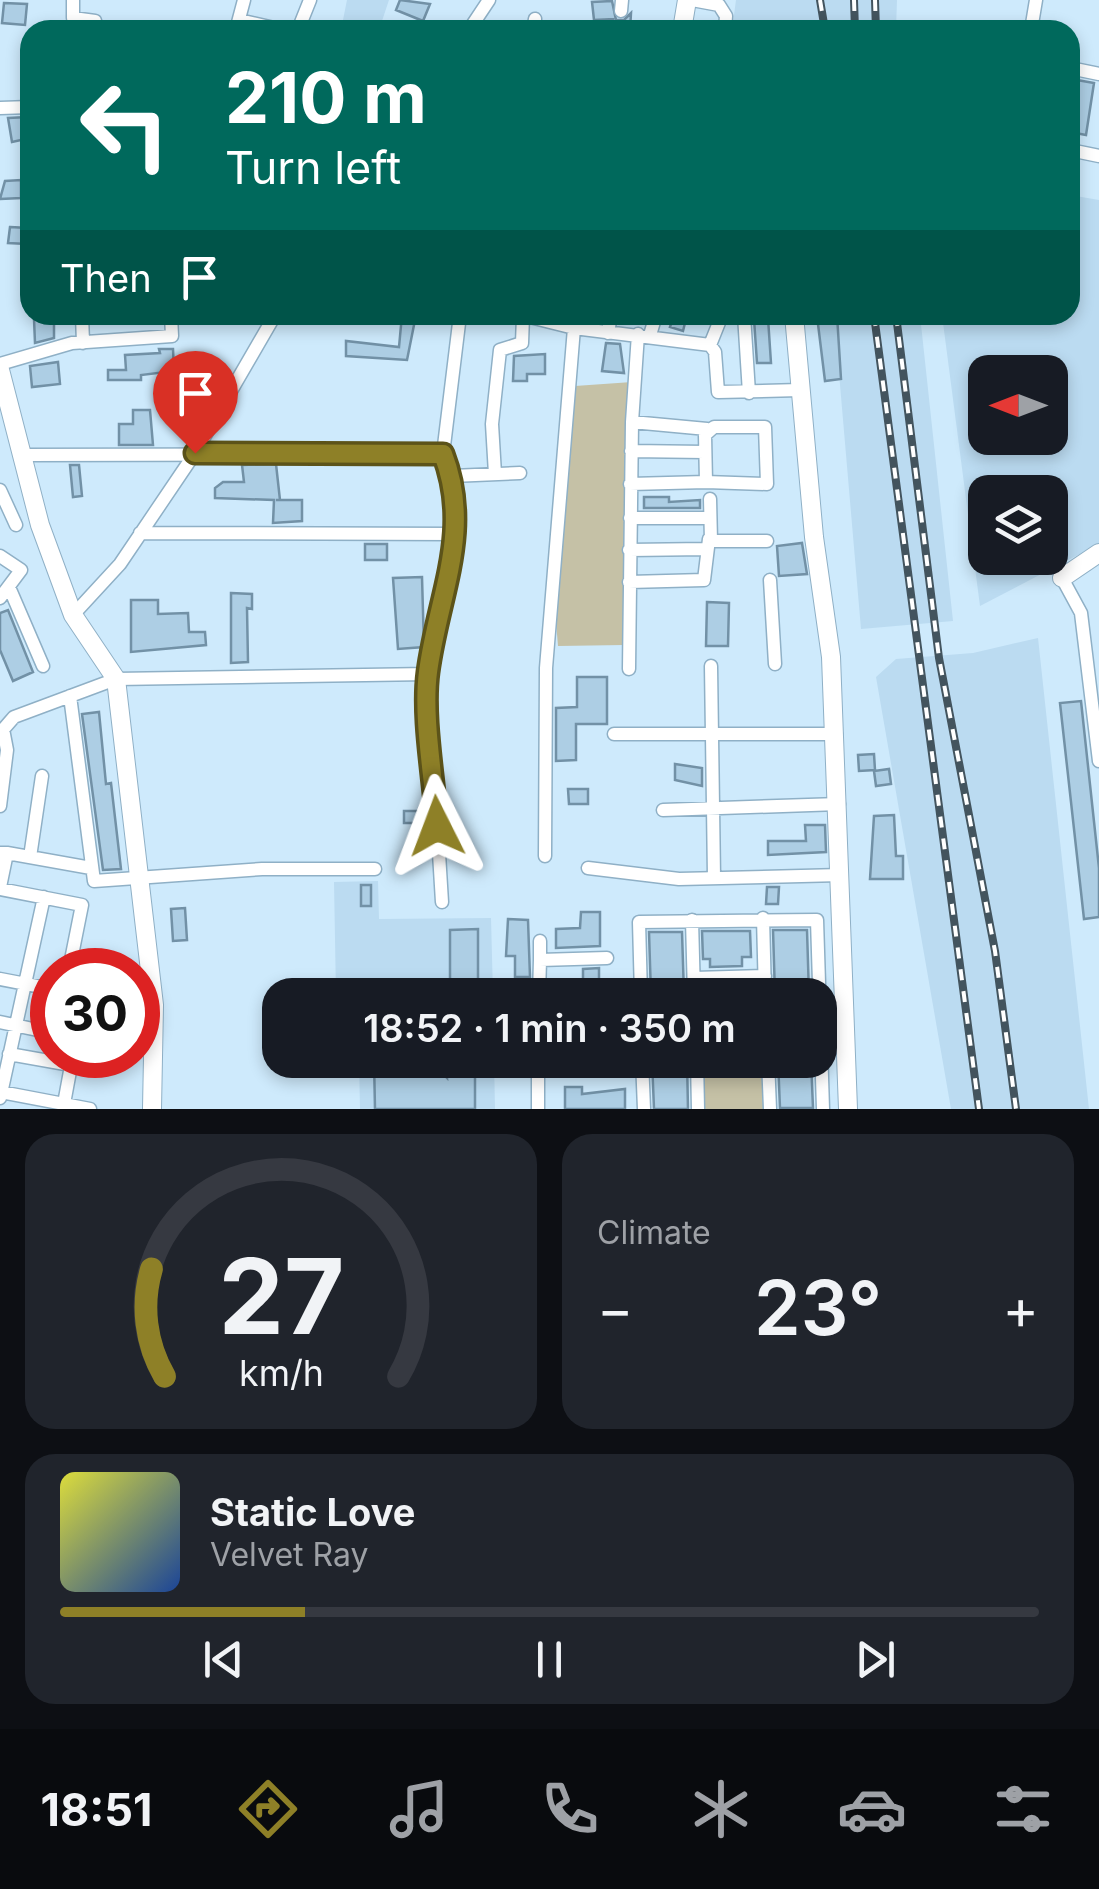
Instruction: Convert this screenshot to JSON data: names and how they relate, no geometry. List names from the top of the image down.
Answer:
{
  "north": "left",
  "page": {
    "turn": ["210 m", "Turn left"],
    "then": "Then",
    "limit": "30",
    "trip": "18:52 · 1 min · 350 m",
    "tile": "Climate",
    "heat": ["−", "23°", "+"],
    "song": ["Static Love", "Velvet Ray"],
    "tabs": "18:51",
    "gauge": ["27", "km/h"]
  }
}
